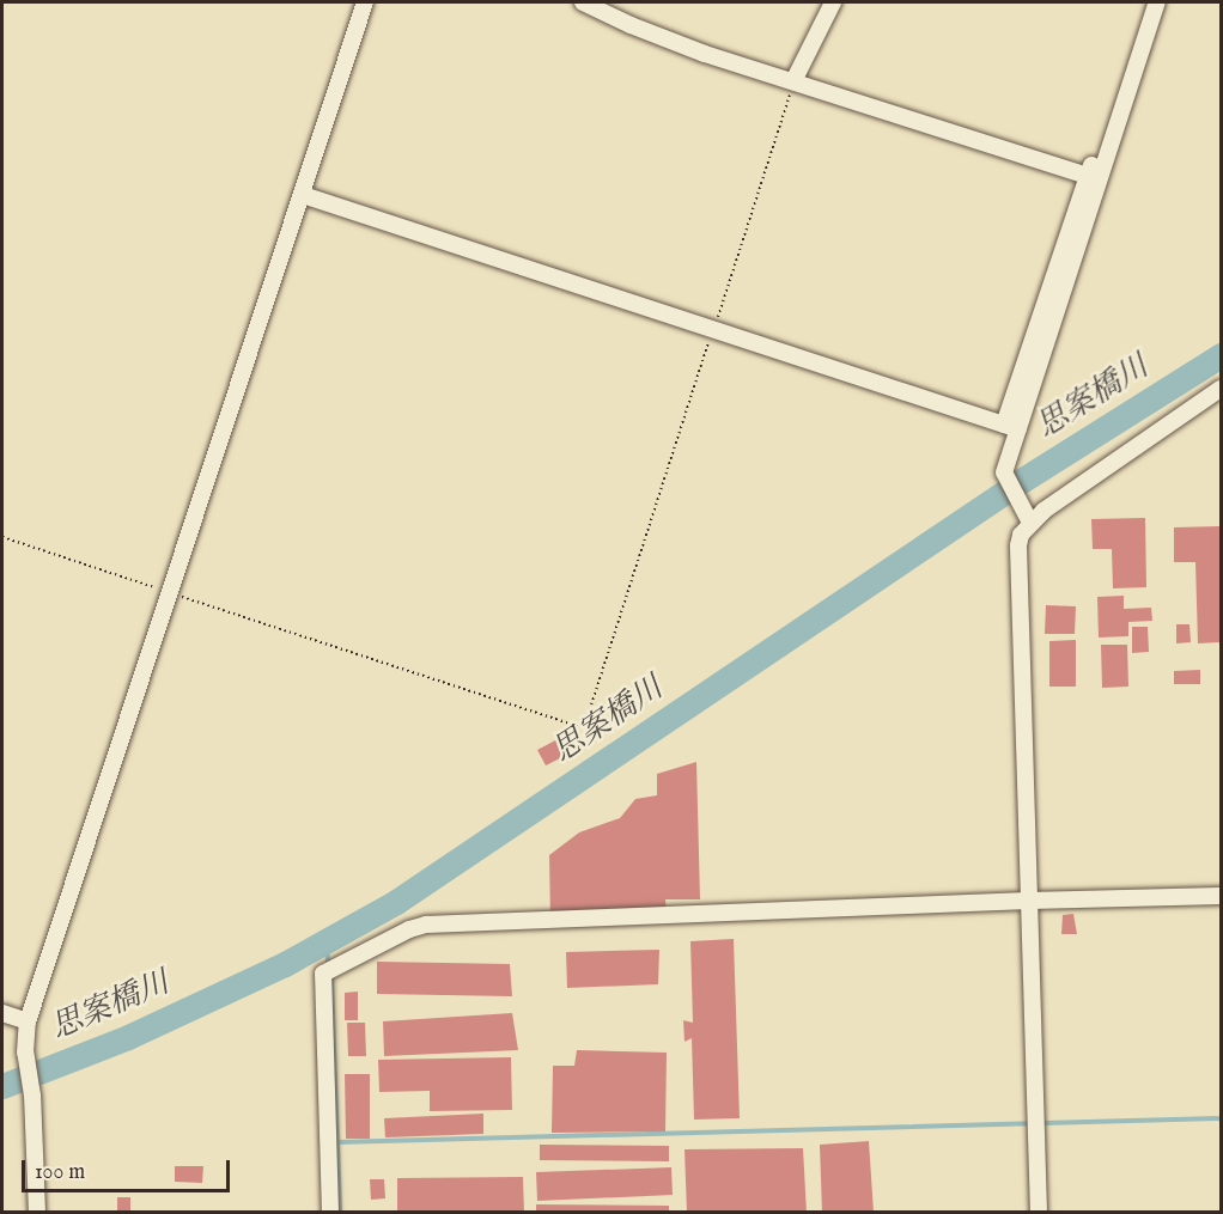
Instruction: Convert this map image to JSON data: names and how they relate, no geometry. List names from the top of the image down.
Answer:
{
  "water": ["思案橋川"],
  "scale_bar": "100 m"
}
